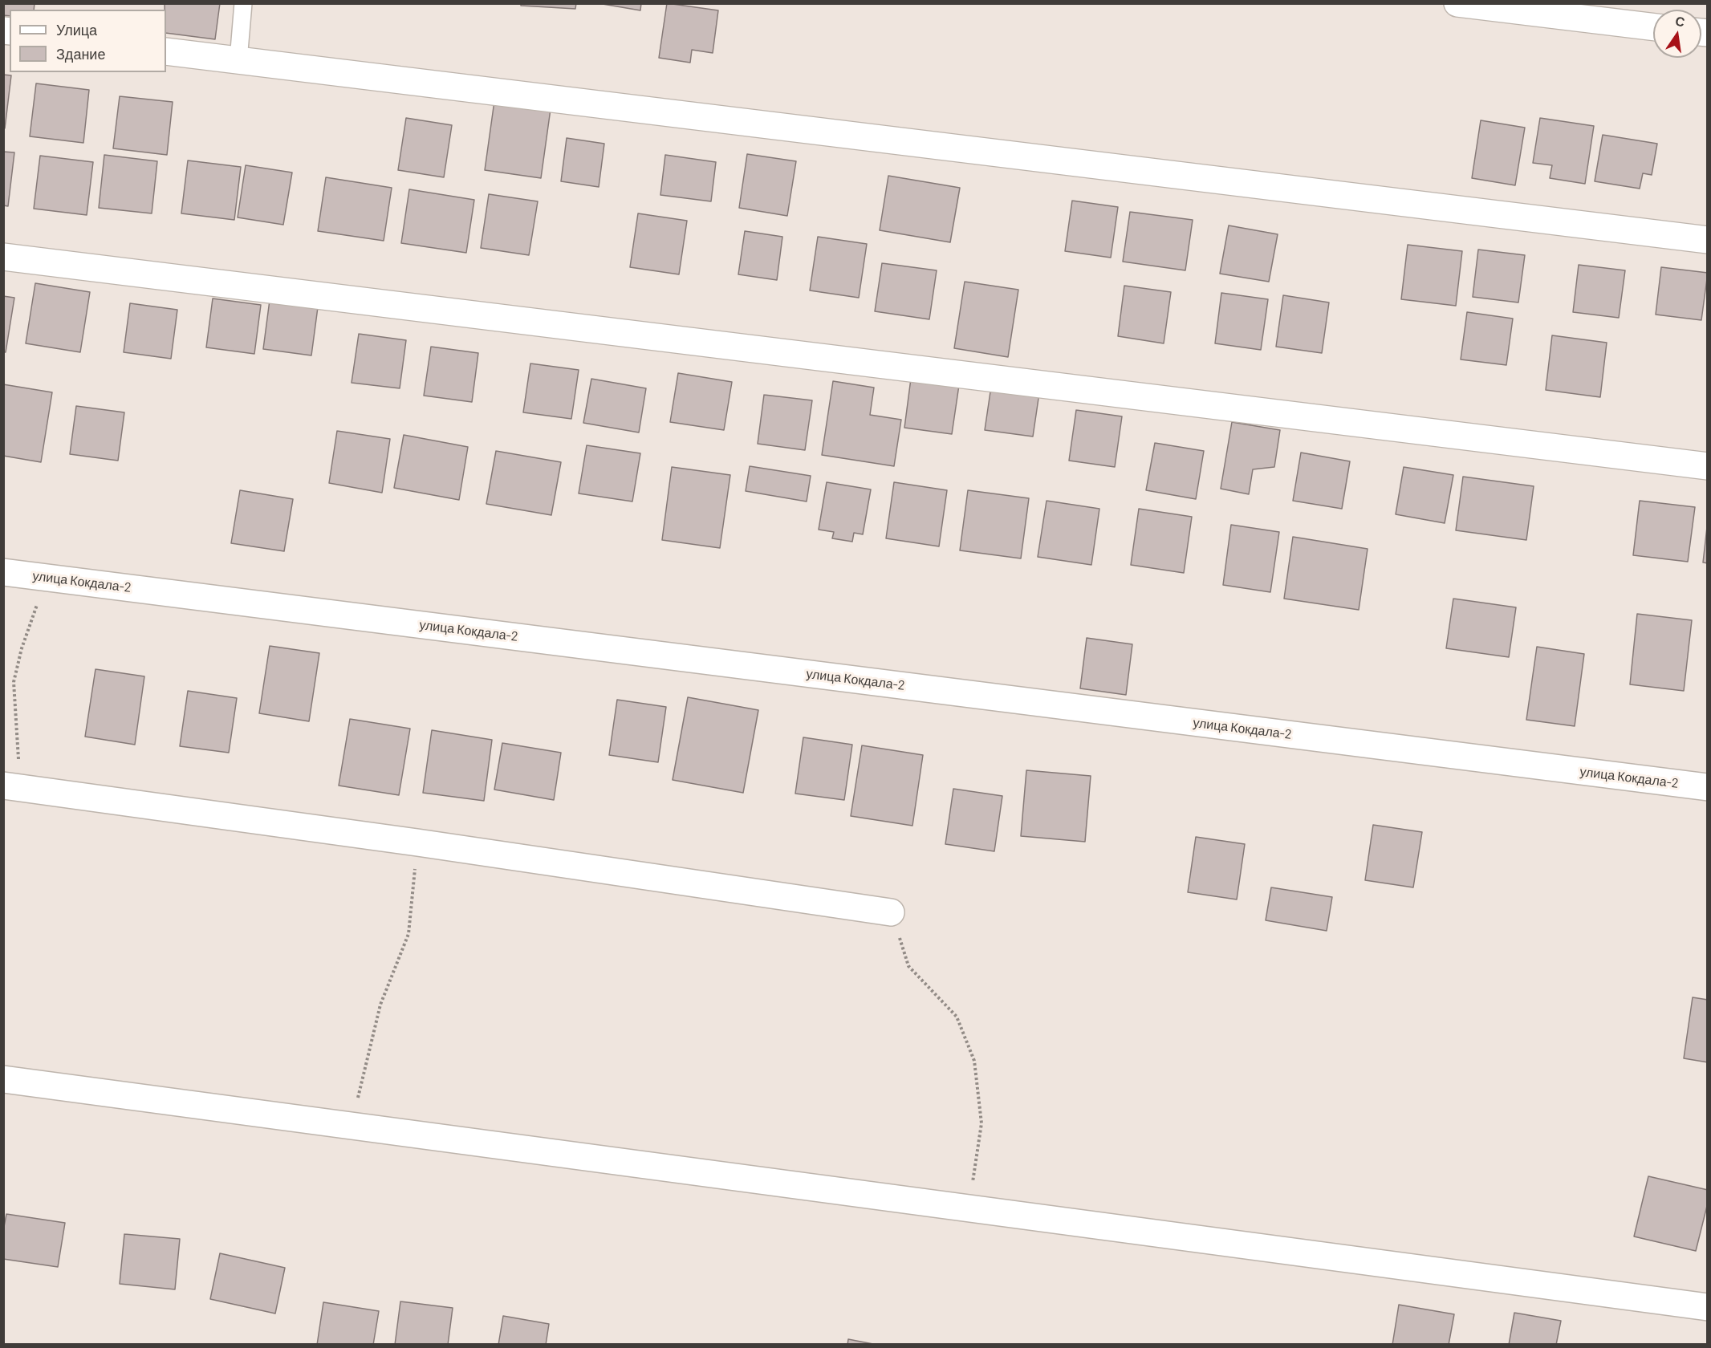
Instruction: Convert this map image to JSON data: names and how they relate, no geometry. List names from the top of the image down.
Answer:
{
  "streets": {
    "street": ["улица Кокдала-2"]
  },
  "legend": ["Улица", "Здание"],
  "north": "top"
}
